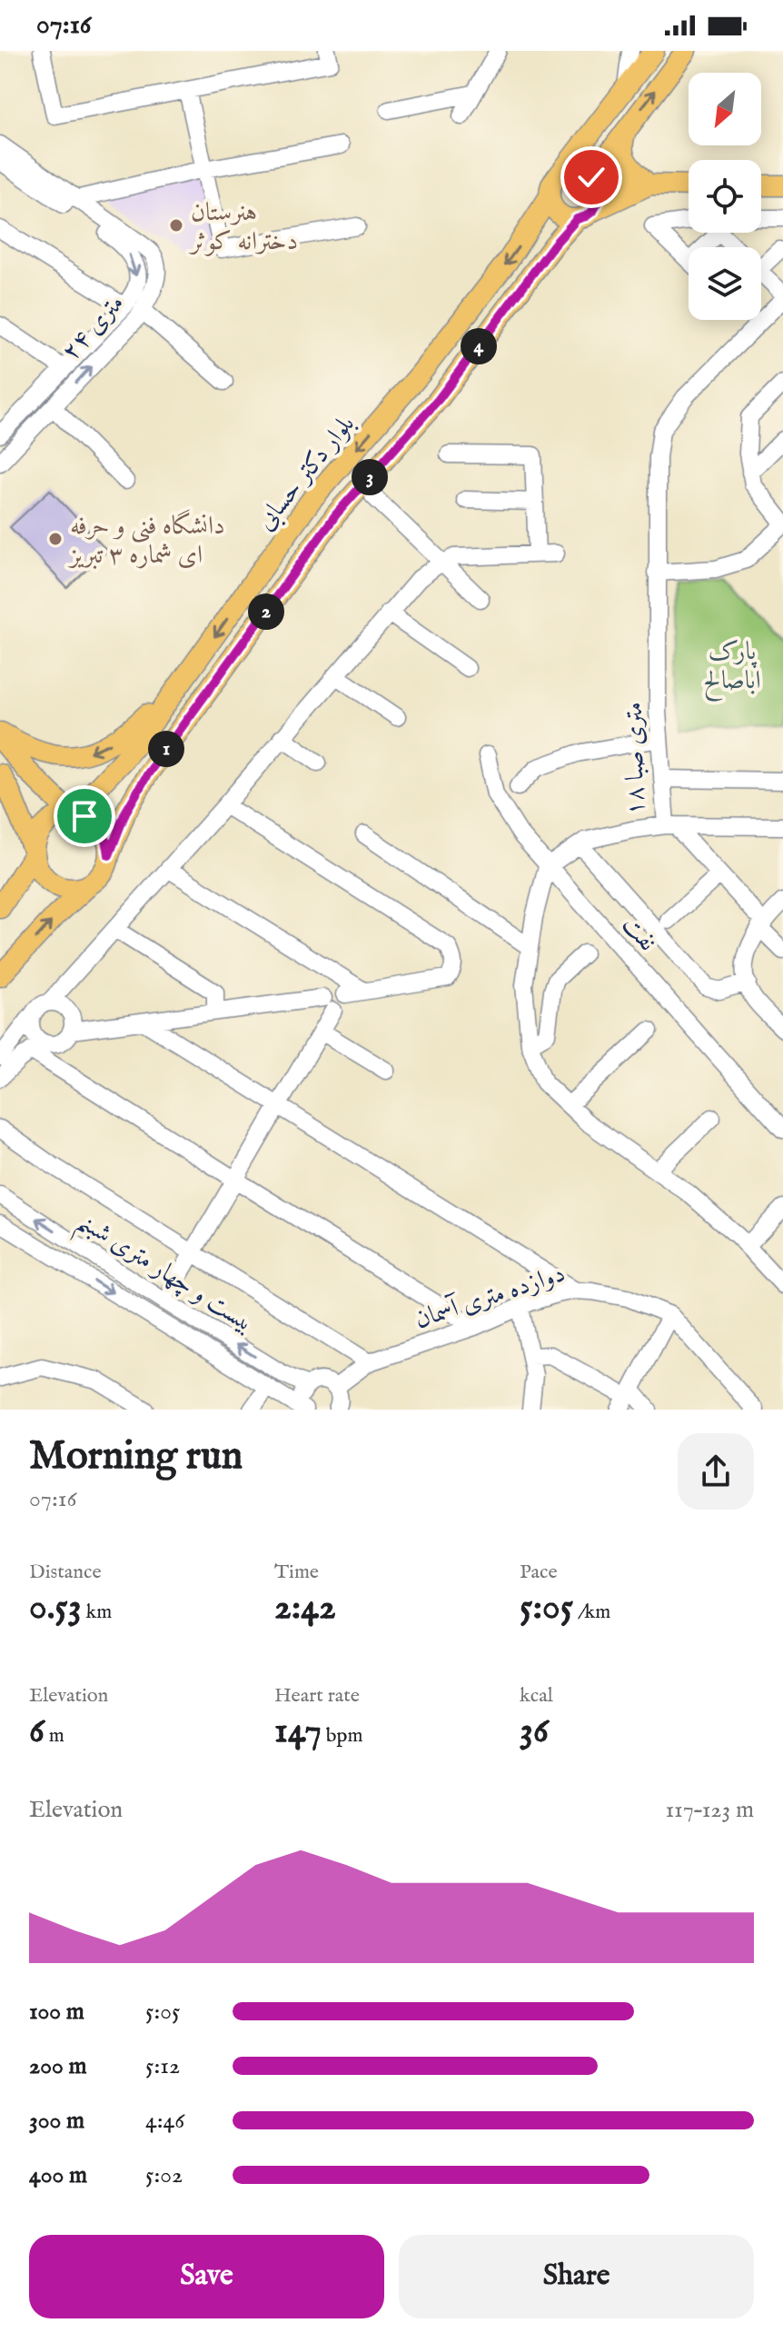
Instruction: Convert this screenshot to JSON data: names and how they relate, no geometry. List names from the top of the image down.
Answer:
{
  "streets": {
    "main road": ["بلوار دکتر حسابی"],
    "street": [
      "۲۴ متری",
      "متری صبا ۱۸",
      "نفت",
      "بیست و چهار متری شبنم",
      "دوازده متری آسمان"
    ]
  },
  "crossings": [
    ["متری صبا ۱۸", "نفت"]
  ],
  "parks": ["پارک اباصالح"],
  "places": ["هنرستان دخترانه کوثر", "دانشگاه فنی و حرفه ای شماره ۳ تبریز"],
  "north": "bottom left",
  "page": {
    "status": "07:16",
    "pins": [
      "4",
      "3",
      "2",
      "1"
    ],
    "heading": ["Morning run", "07:16"],
    "stats": [
      ["Distance", "0.53 km"],
      ["Time", "2:42"],
      ["Pace", "5:05 /km"],
      ["Elevation", "6 m"],
      ["Heart rate", "147 bpm"],
      ["kcal", "36"]
    ],
    "chart": ["Elevation", "117–123 m"],
    "list": [
      {
        "name": "100 m",
        "note": "5:05"
      },
      {
        "name": "200 m",
        "note": "5:12"
      },
      {
        "name": "300 m",
        "note": "4:46"
      },
      {
        "name": "400 m",
        "note": "5:02"
      }
    ],
    "buttons": ["Save", "Share"]
  }
}
